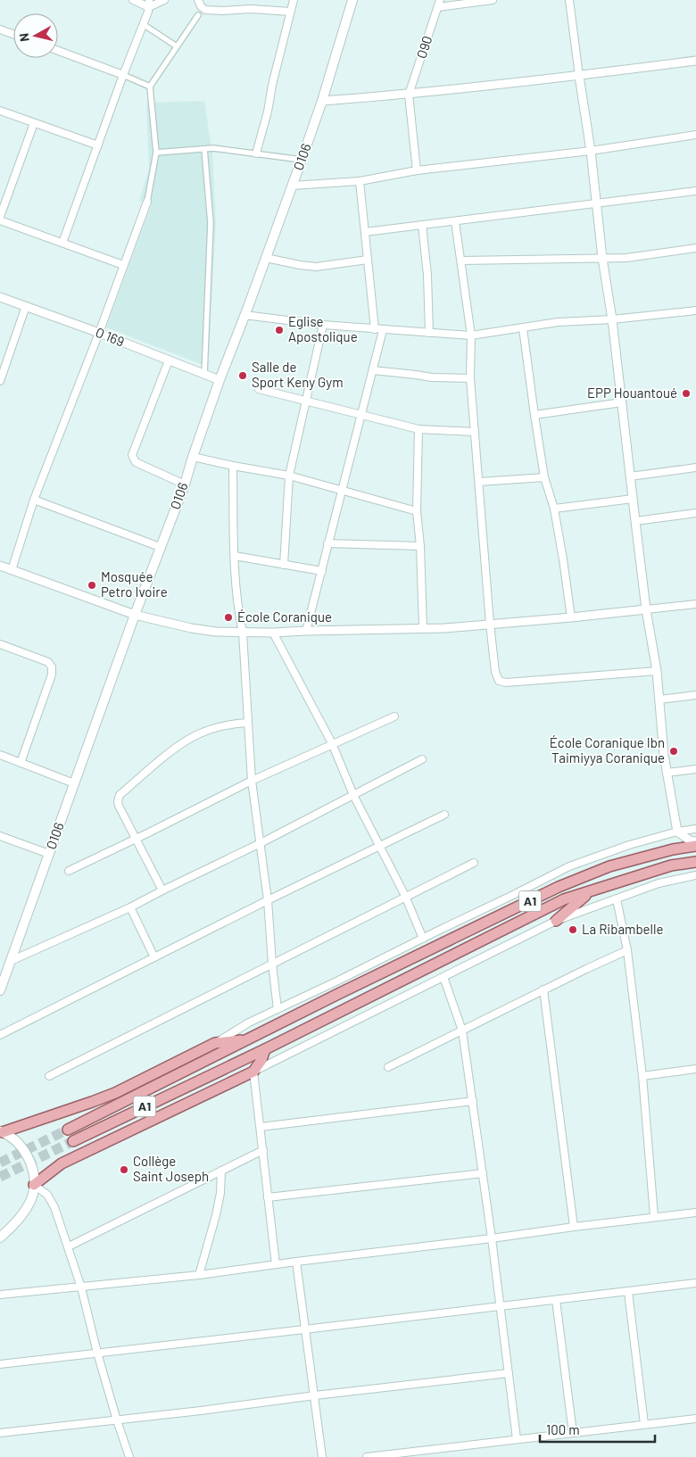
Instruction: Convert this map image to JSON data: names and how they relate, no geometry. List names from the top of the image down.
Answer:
{
  "streets": {
    "main road": ["O106", "A1"],
    "street": ["O90", "O 169"]
  },
  "crossings": [
    ["O106", "O 169"]
  ],
  "places": [
    "Eglise Apostolique",
    "Salle de Sport Keny Gym",
    "EPP Houantoué",
    "Mosquée Petro Ivoire",
    "École Coranique",
    "École Coranique Ibn Taimiyya Coranique",
    "La Ribambelle",
    "Collège Saint Joseph"
  ],
  "scale_bar": "100 m",
  "north": "left"
}
